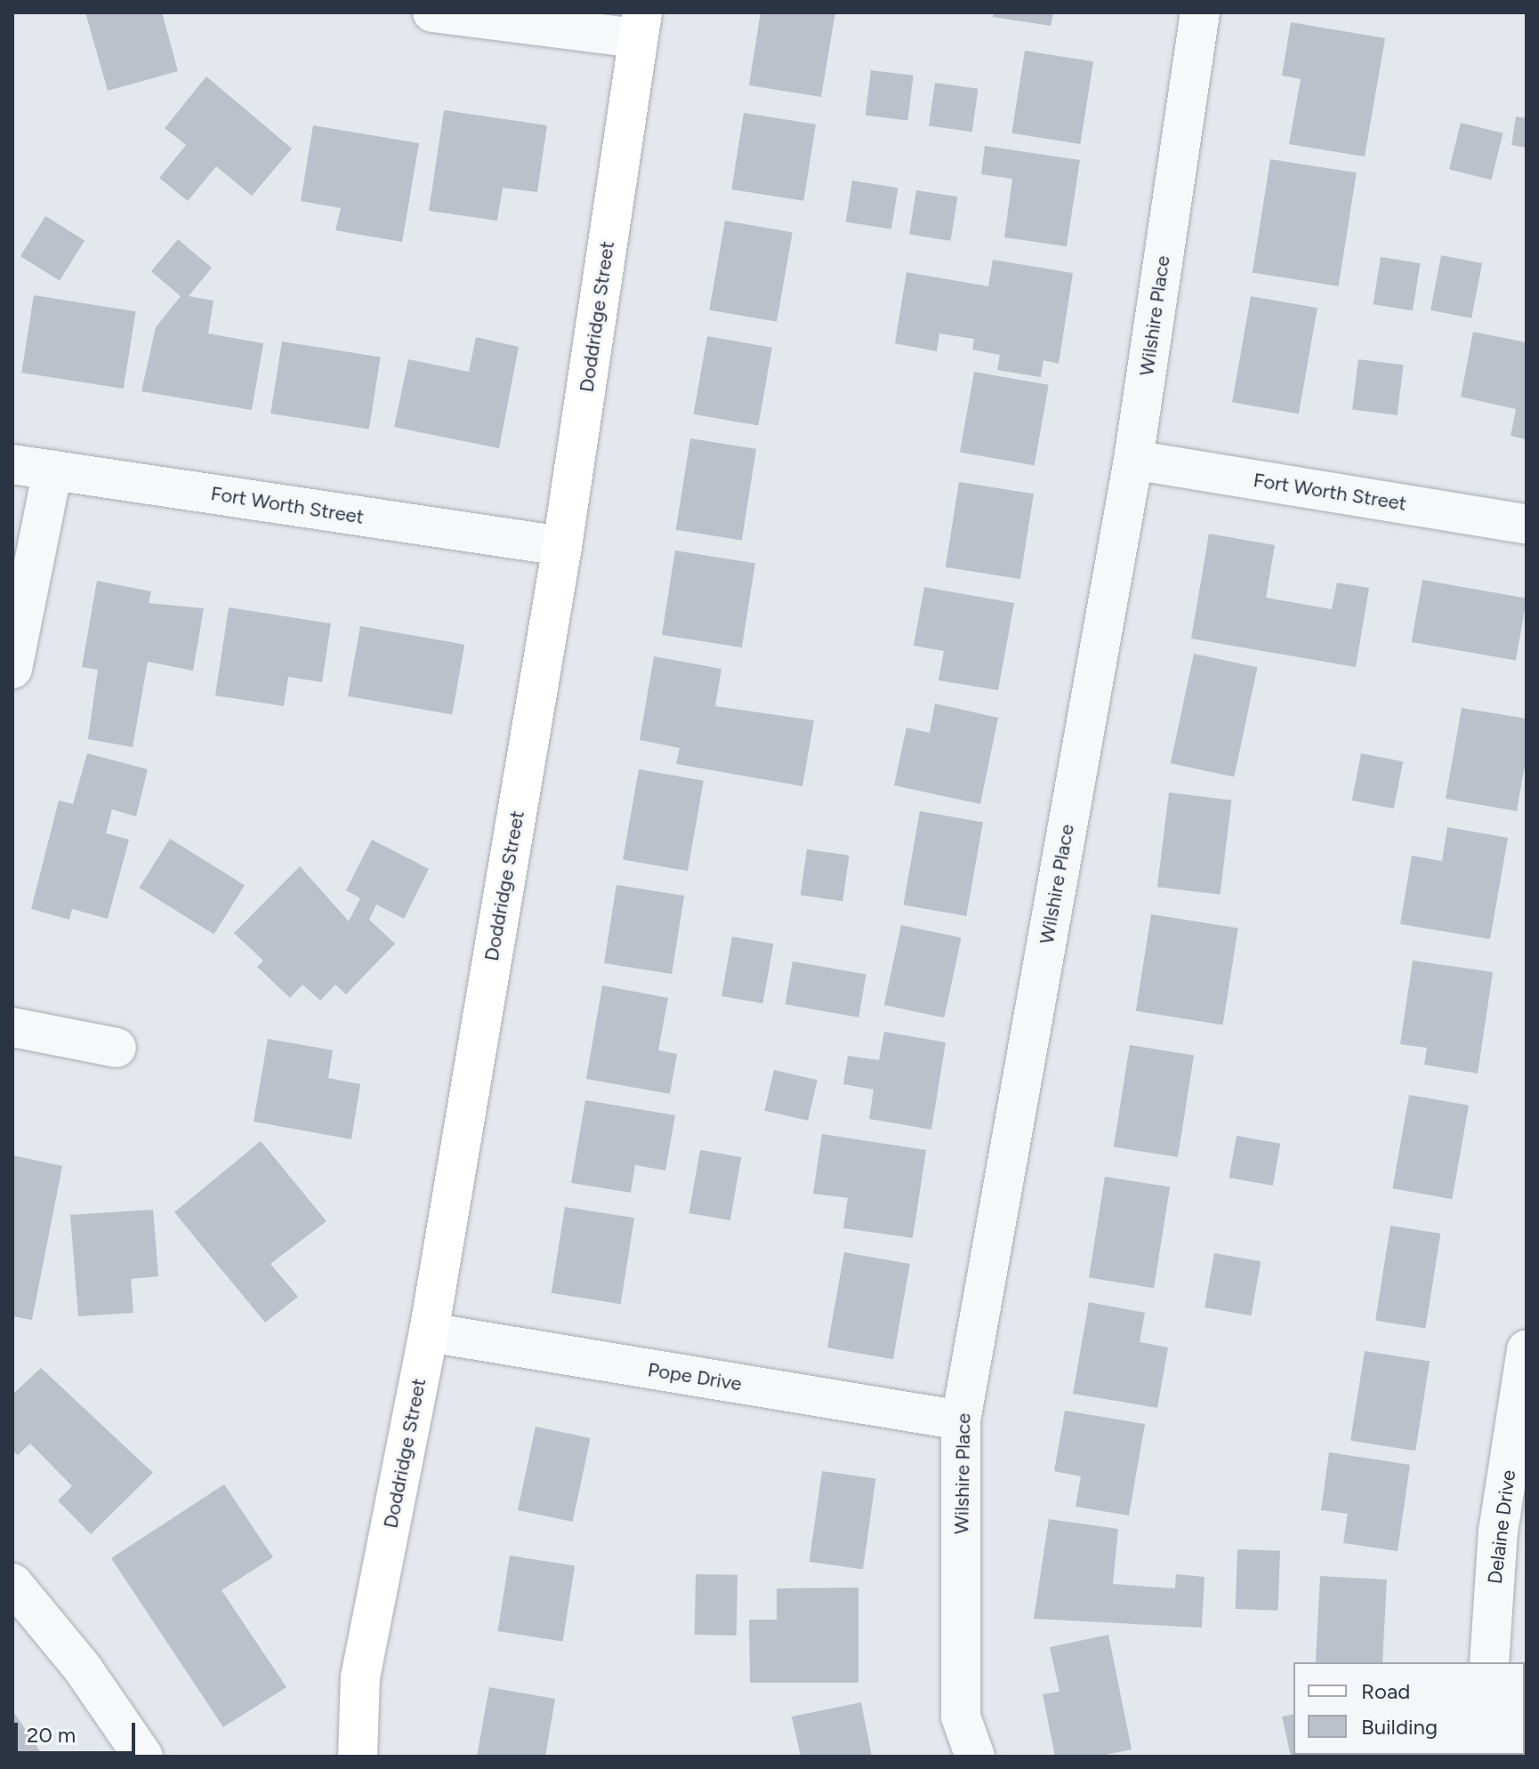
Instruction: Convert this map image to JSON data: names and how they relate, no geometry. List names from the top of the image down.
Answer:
{
  "streets": {
    "main road": ["Doddridge Street"],
    "street": [
      "Wilshire Place",
      "Fort Worth Street",
      "Pope Drive",
      "Delaine Drive"
    ]
  },
  "crossings": [
    ["Wilshire Place", "Fort Worth Street"],
    ["Wilshire Place", "Pope Drive"],
    ["Doddridge Street", "Fort Worth Street"],
    ["Doddridge Street", "Pope Drive"]
  ],
  "legend": ["Road", "Building"],
  "scale_bar": "20 m"
}
